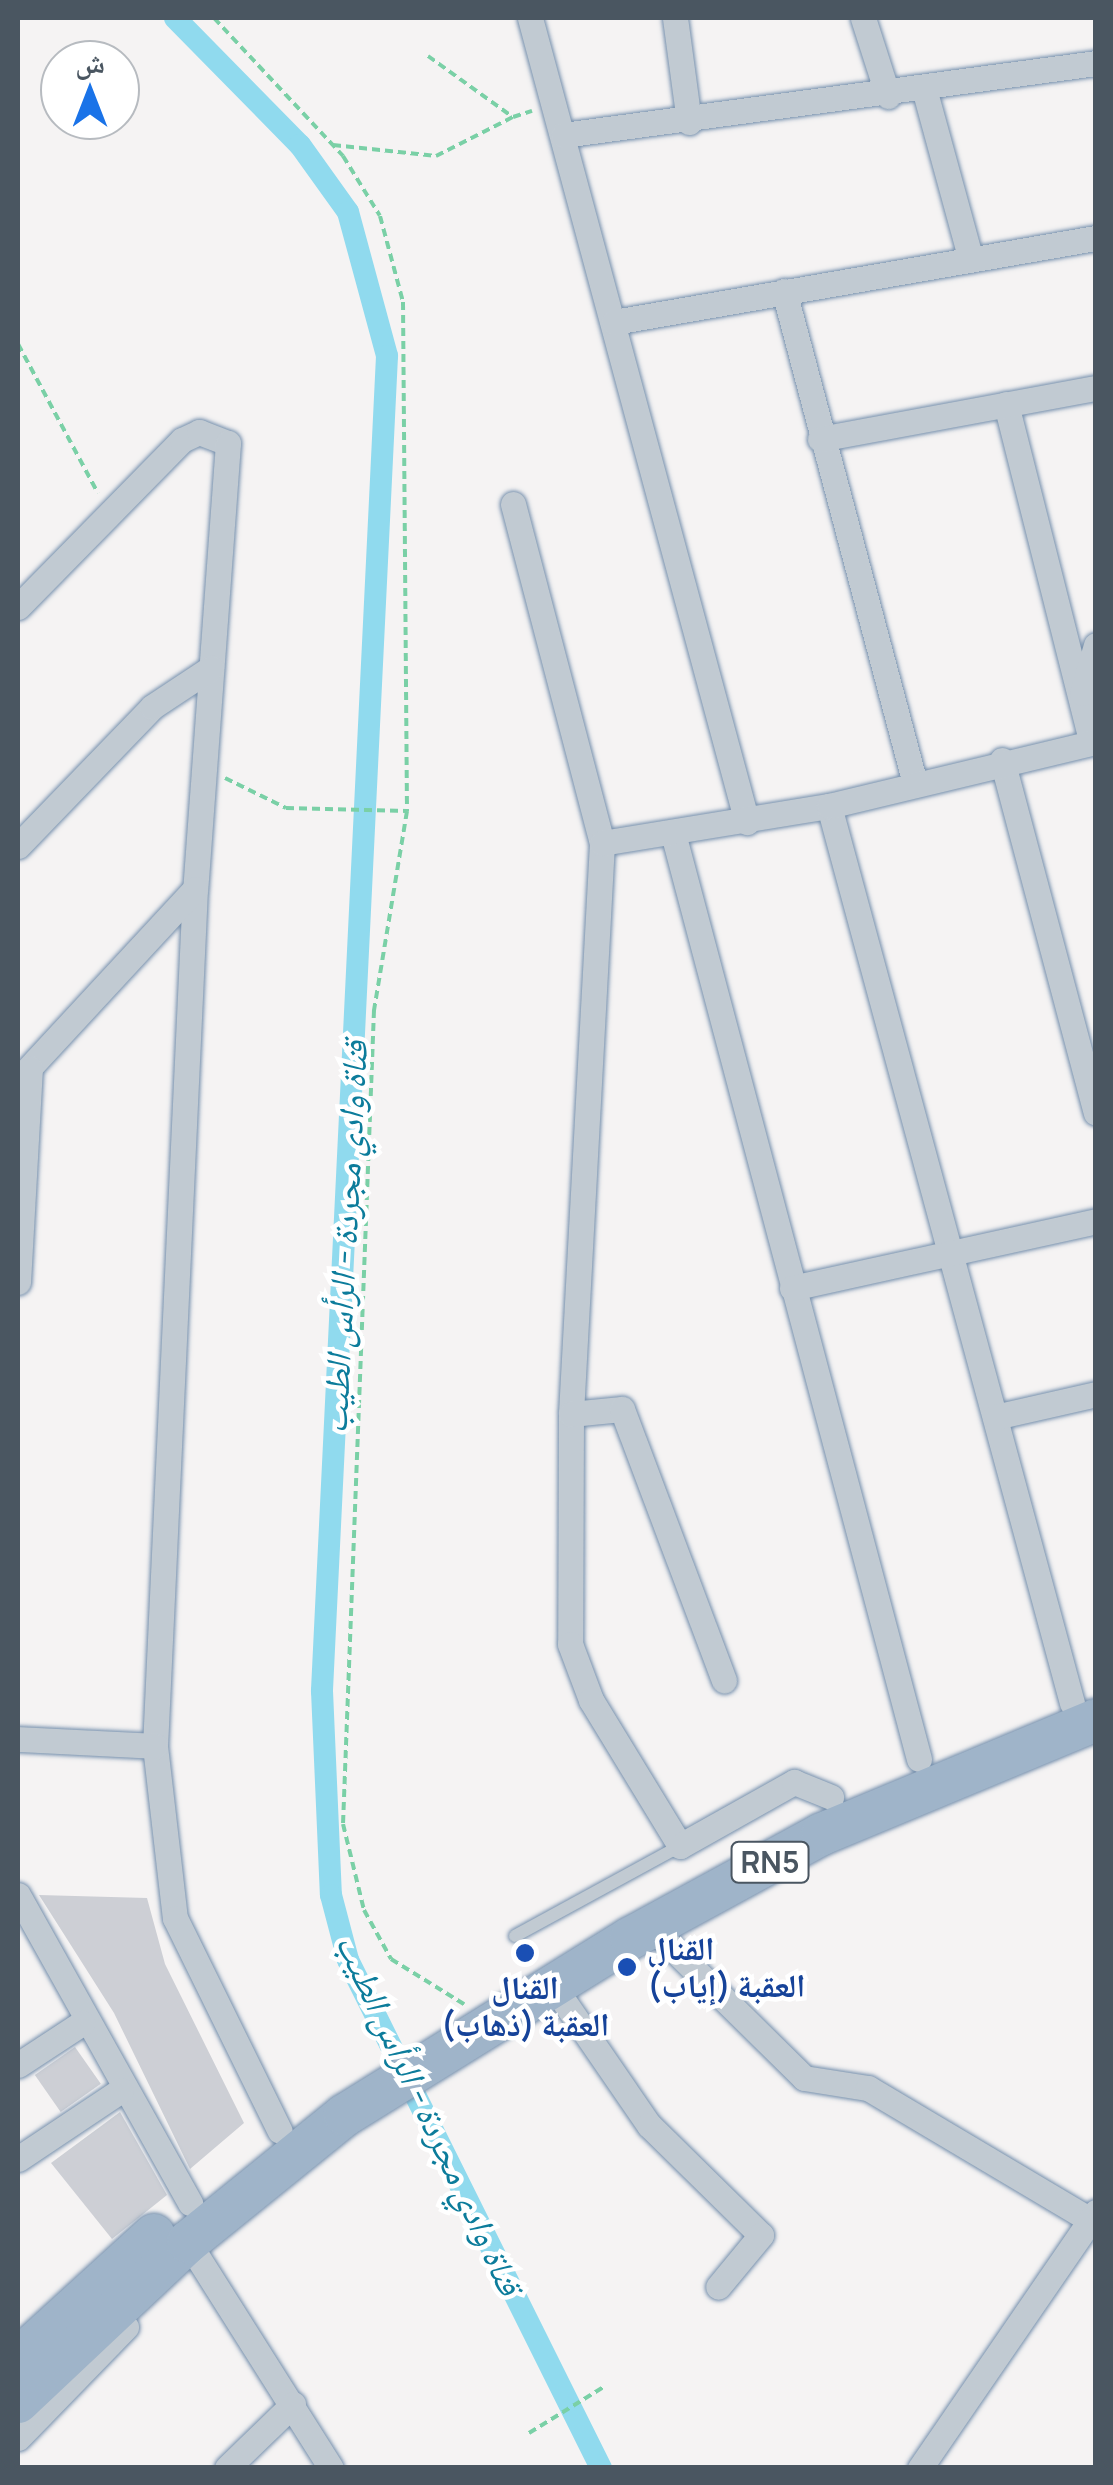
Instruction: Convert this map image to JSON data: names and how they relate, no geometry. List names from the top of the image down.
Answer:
{
  "streets": {
    "highway": ["RN5"]
  },
  "water": ["قناة وادي مجردة - الرأس الطيب"],
  "places": ["القنال العقبة (ذهاب)", "القنال العقبة (إياب)"],
  "north": "top"
}
